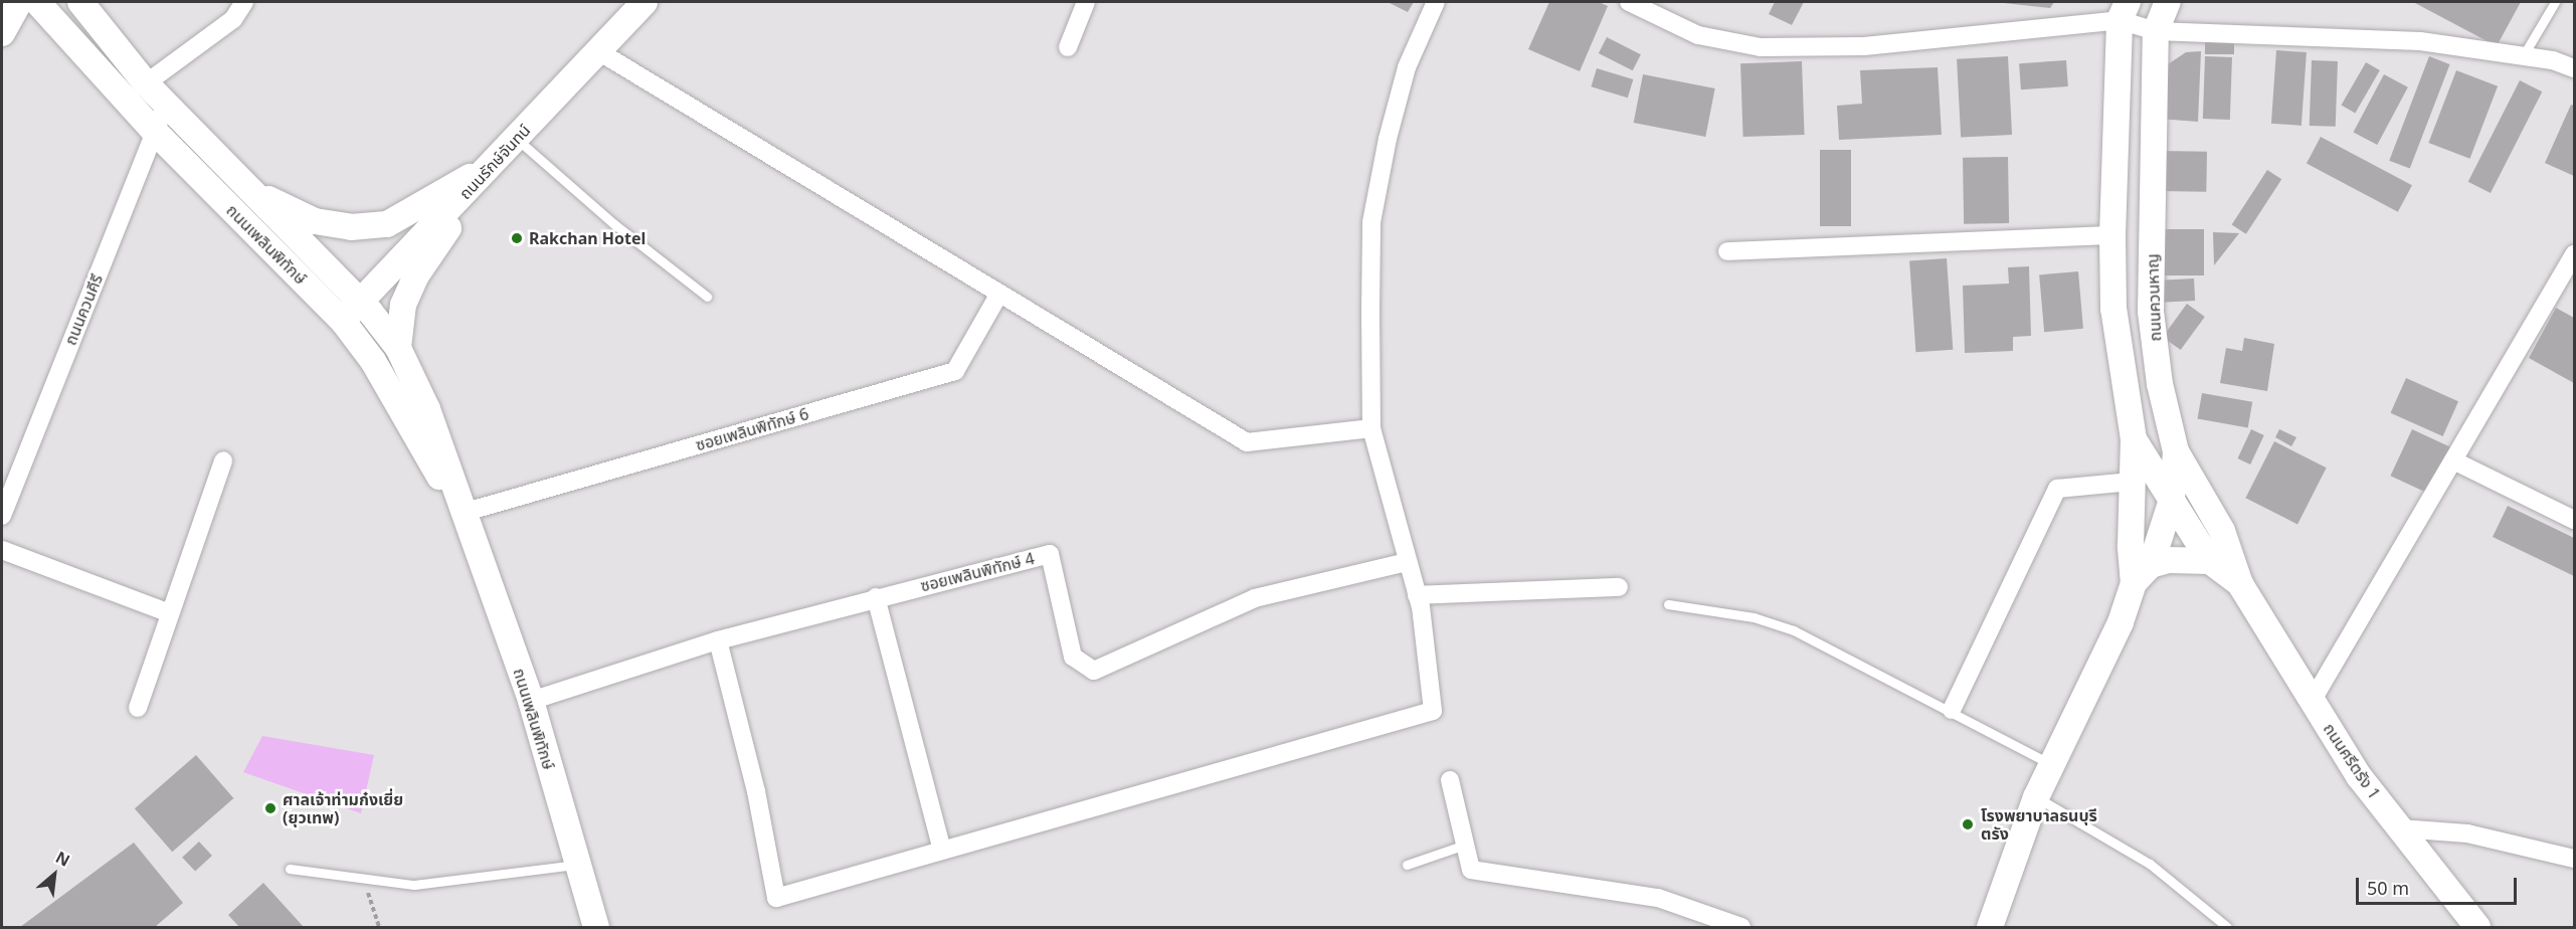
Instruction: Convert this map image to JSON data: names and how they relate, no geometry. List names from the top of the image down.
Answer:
{
  "streets": {
    "main road": [
      "ถนนรักษ์จันทน์",
      "ถนนเพลินพิทักษ์",
      "ถนนควนหาญ",
      "ถนนศรีตรัง 1"
    ],
    "street": ["ถนนควนคีรี", "ซอยเพลินพิทักษ์ 6", "ซอยเพลินพิทักษ์ 4"]
  },
  "crossings": [
    ["ถนนรักษ์จันทน์", "ถนนเพลินพิทักษ์"],
    ["ถนนเพลินพิทักษ์", "ถนนควนคีรี"],
    ["ถนนเพลินพิทักษ์", "ซอยเพลินพิทักษ์ 6"],
    ["ถนนเพลินพิทักษ์", "ซอยเพลินพิทักษ์ 4"],
    ["ถนนควนหาญ", "ถนนศรีตรัง 1"]
  ],
  "places": ["Rakchan Hotel", "ศาลเจ้าท่ามก๋งเยี่ย (ยุวเทพ)", "โรงพยาบาลธนบุรี ตรัง"],
  "scale_bar": "50 m",
  "north": "top right"
}
